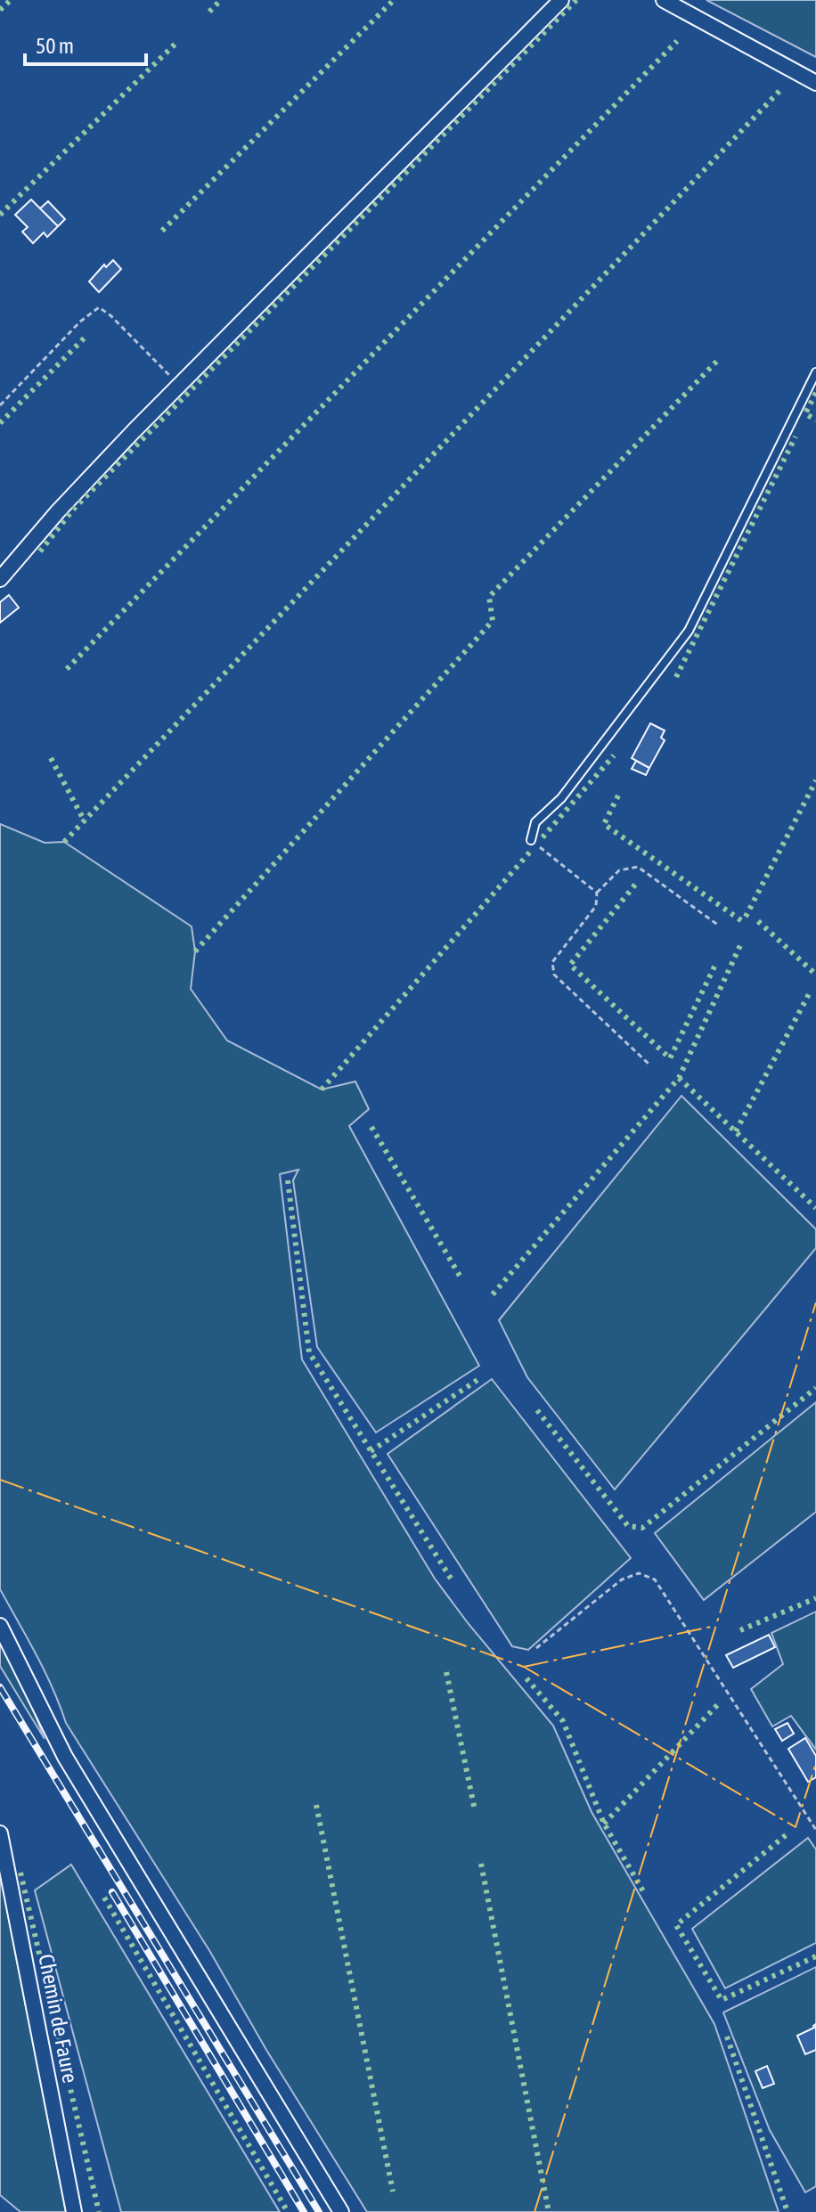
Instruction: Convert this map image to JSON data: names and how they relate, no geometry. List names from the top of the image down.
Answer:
{
  "streets": {
    "street": ["Chemin de Faure"]
  },
  "scale_bar": "50 m"
}
